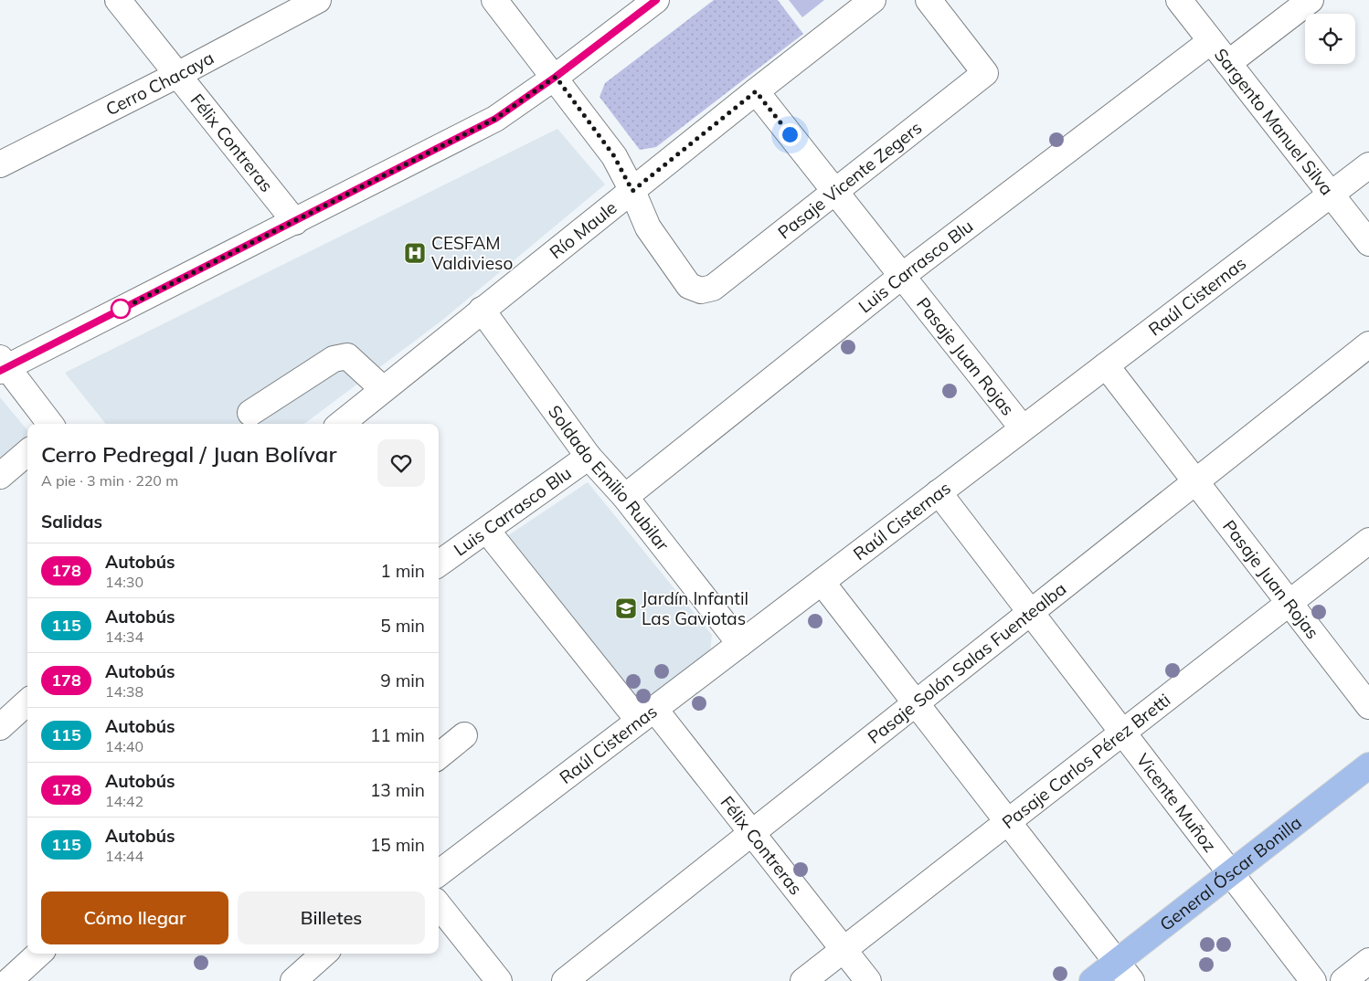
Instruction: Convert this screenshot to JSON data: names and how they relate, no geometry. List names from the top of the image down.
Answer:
{
  "streets": {
    "main road": ["General Óscar Bonilla"],
    "street": [
      "Cerro Chacaya",
      "Sargento Manuel Silva",
      "Félix Contreras",
      "Pasaje Vicente Zegers",
      "Río Maule",
      "Luis Carrasco Blu",
      "Raúl Cisternas",
      "Pasaje Juan Rojas",
      "Soldado Emilio Rubilar",
      "Pasaje Solón Salas Fuentealba",
      "Pasaje Carlos Pérez Bretti",
      "Vicente Muñoz"
    ]
  },
  "crossings": [
    ["Cerro Chacaya", "Félix Contreras"],
    ["Sargento Manuel Silva", "Luis Carrasco Blu"],
    ["Sargento Manuel Silva", "Raúl Cisternas"],
    ["Félix Contreras", "Luis Carrasco Blu"],
    ["Félix Contreras", "Raúl Cisternas"],
    ["Félix Contreras", "Pasaje Solón Salas Fuentealba"],
    ["Félix Contreras", "Pasaje Carlos Pérez Bretti"],
    ["Pasaje Vicente Zegers", "Río Maule"],
    ["Pasaje Vicente Zegers", "Pasaje Juan Rojas"],
    ["Río Maule", "Pasaje Juan Rojas"],
    ["Río Maule", "Soldado Emilio Rubilar"],
    ["Luis Carrasco Blu", "Pasaje Juan Rojas"],
    ["Luis Carrasco Blu", "Soldado Emilio Rubilar"],
    ["Raúl Cisternas", "Pasaje Juan Rojas"],
    ["Raúl Cisternas", "Soldado Emilio Rubilar"],
    ["Raúl Cisternas", "Vicente Muñoz"],
    ["Pasaje Juan Rojas", "Pasaje Solón Salas Fuentealba"],
    ["Pasaje Juan Rojas", "Pasaje Carlos Pérez Bretti"],
    ["Pasaje Solón Salas Fuentealba", "Vicente Muñoz"],
    ["Pasaje Carlos Pérez Bretti", "Vicente Muñoz"],
    ["Vicente Muñoz", "General Óscar Bonilla"]
  ],
  "places": {
    "hospital": ["CESFAM Valdivieso"],
    "school or university": ["Jardín Infantil Las Gaviotas"]
  },
  "lines": ["bus line 178"],
  "page": {
    "heading": [
      ["Cerro Pedregal / Juan Bolívar", "A pie · 3 min · 220 m"],
      "Salidas"
    ],
    "list": [
      {
        "mark": "178",
        "name": "Autobús",
        "note": "14:30",
        "value": "1 min"
      },
      {
        "mark": "115",
        "name": "Autobús",
        "note": "14:34",
        "value": "5 min"
      },
      {
        "mark": "178",
        "name": "Autobús",
        "note": "14:38",
        "value": "9 min"
      },
      {
        "mark": "115",
        "name": "Autobús",
        "note": "14:40",
        "value": "11 min"
      },
      {
        "mark": "178",
        "name": "Autobús",
        "note": "14:42",
        "value": "13 min"
      },
      {
        "mark": "115",
        "name": "Autobús",
        "note": "14:44",
        "value": "15 min"
      }
    ],
    "buttons": ["Cómo llegar", "Billetes"]
  }
}
